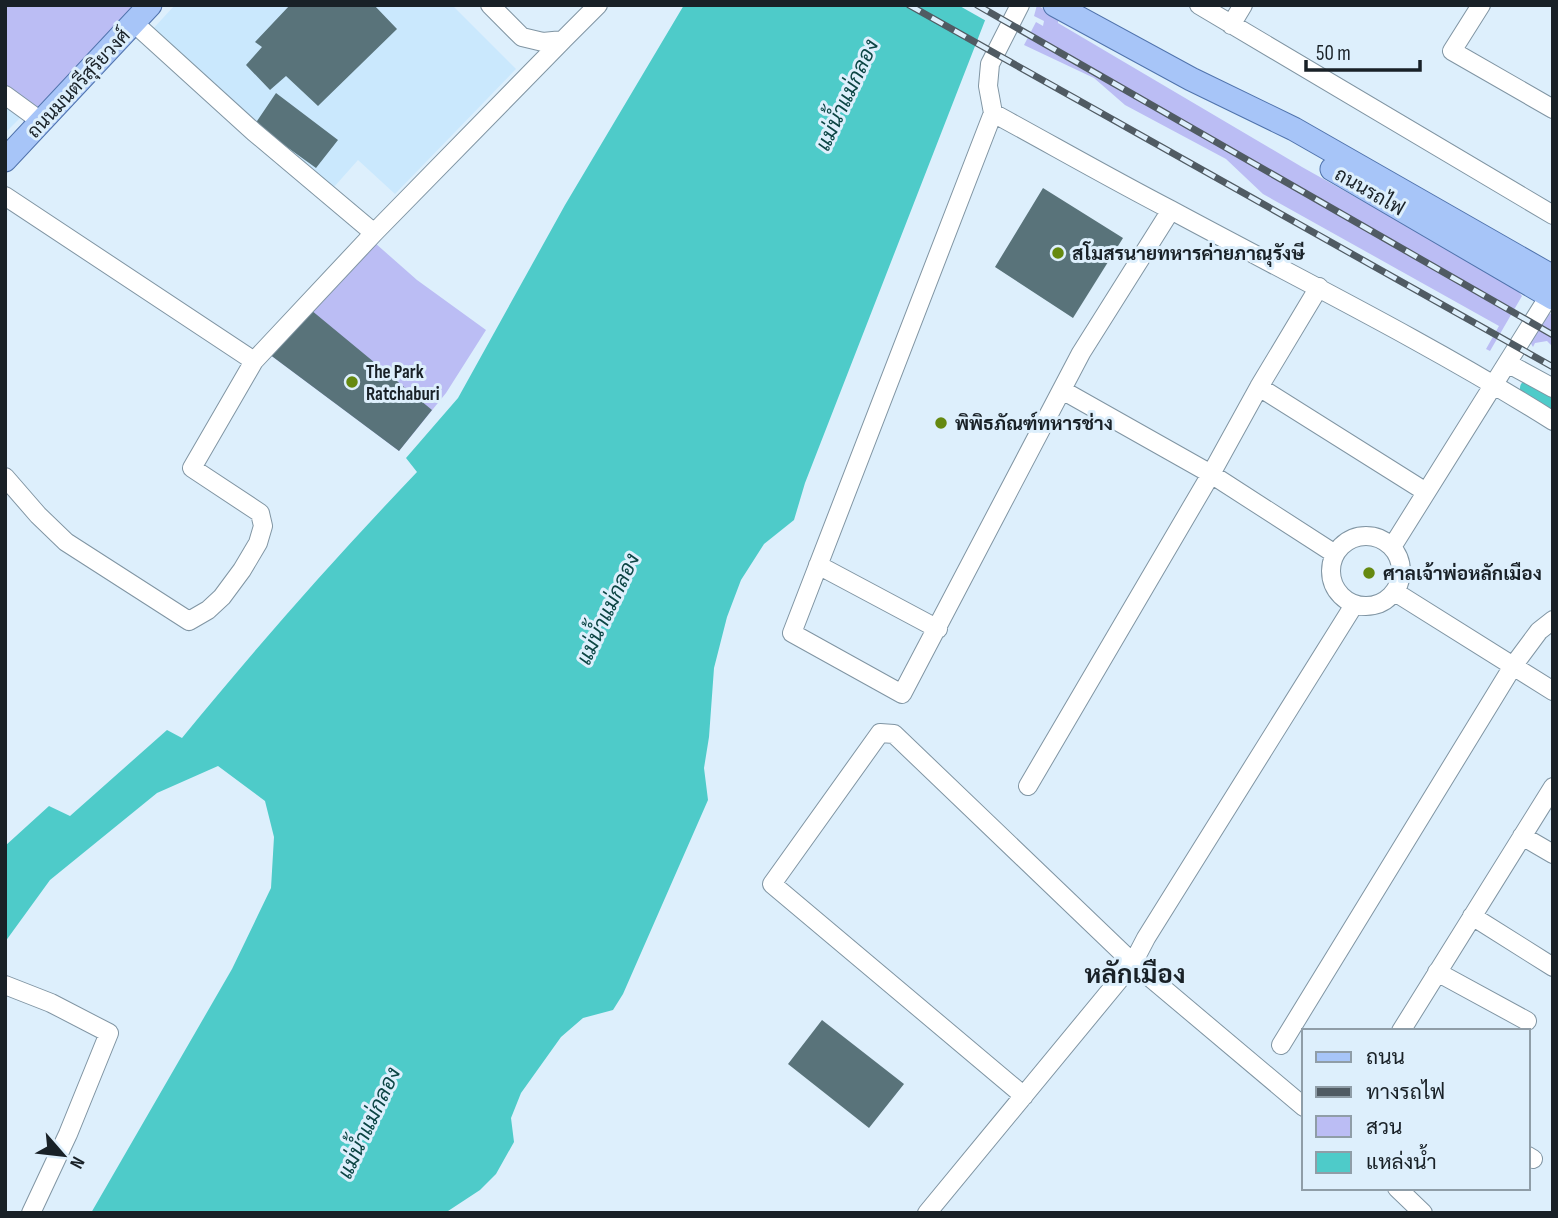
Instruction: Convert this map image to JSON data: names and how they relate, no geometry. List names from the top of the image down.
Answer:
{
  "streets": {
    "main road": ["ถนนมนตรีสุริยวงศ์", "ถนนรถไฟ"]
  },
  "districts": ["หลักเมือง"],
  "water": ["แม่น้ำแม่กลอง"],
  "places": [
    "สโมสรนายทหารค่ายภาณุรังษี",
    "The Park Ratchaburi",
    "พิพิธภัณฑ์ทหารช่าง",
    "ศาลเจ้าพ่อหลักเมือง"
  ],
  "legend": [
    "ถนน",
    "ทางรถไฟ",
    "สวน",
    "แหล่งน้ำ"
  ],
  "scale_bar": "50 m",
  "north": "bottom right"
}
